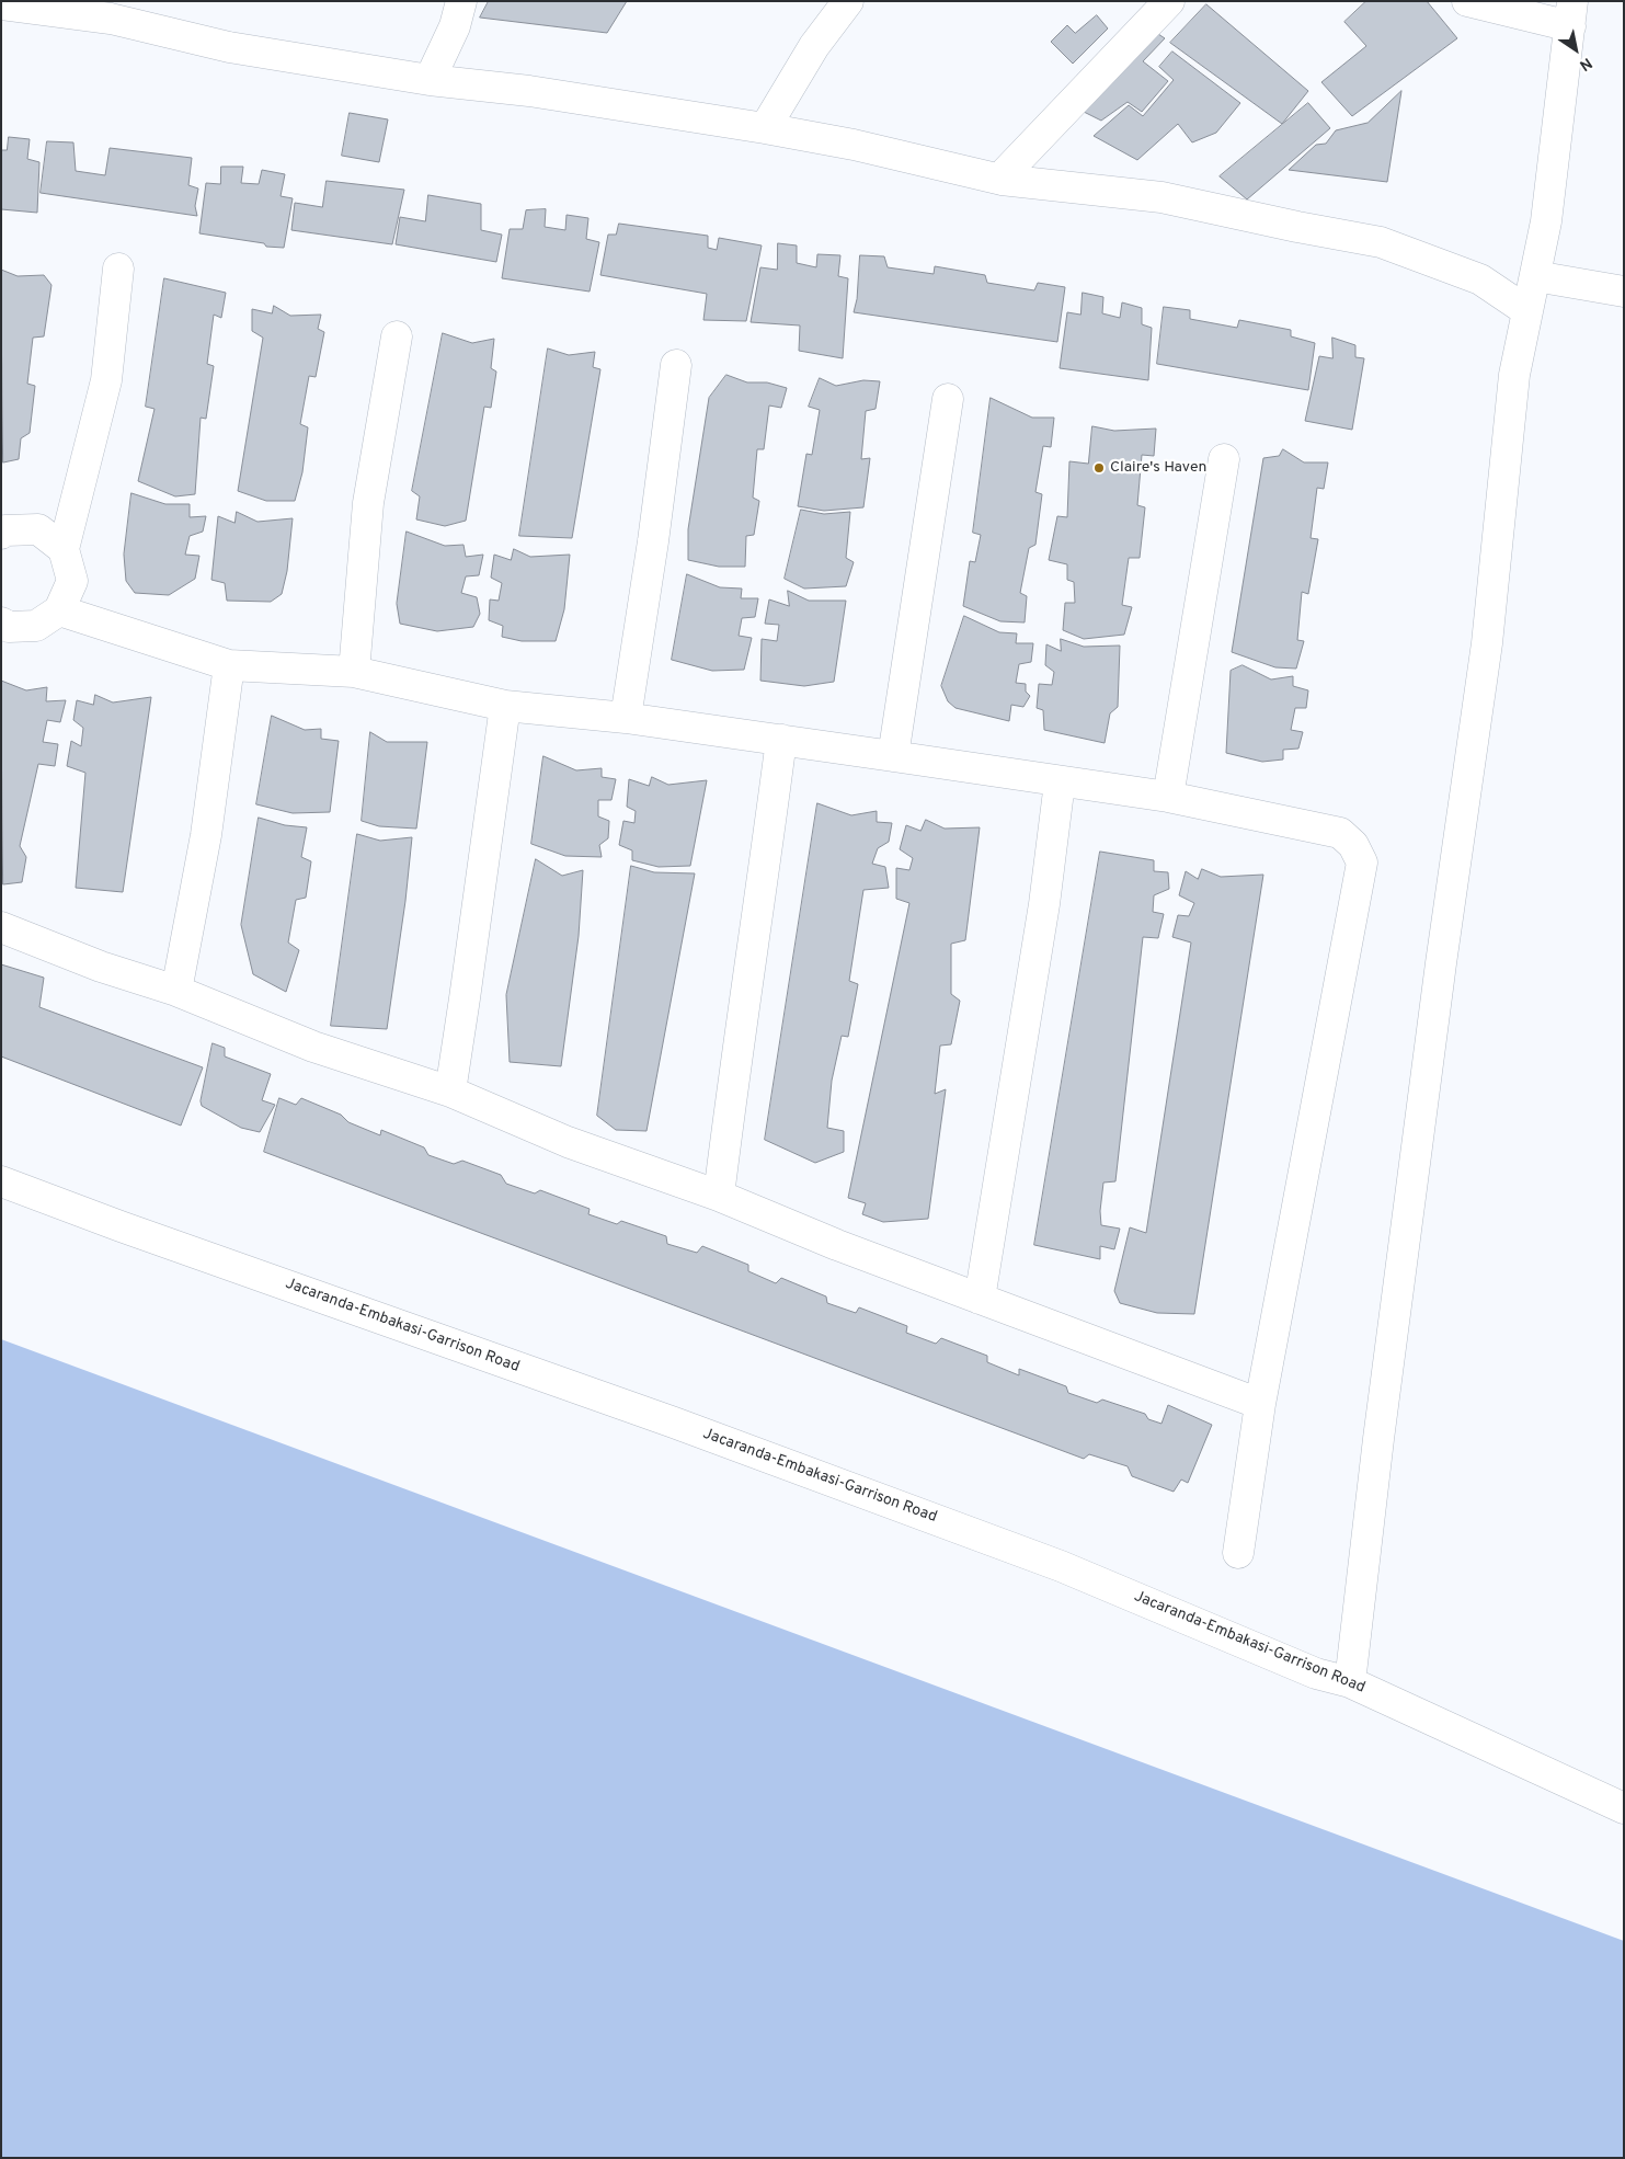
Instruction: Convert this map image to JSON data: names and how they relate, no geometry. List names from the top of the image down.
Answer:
{
  "streets": {
    "street": ["Jacaranda-Embakasi-Garrison Road"]
  },
  "places": ["Claire's Haven"],
  "north": "bottom right"
}
